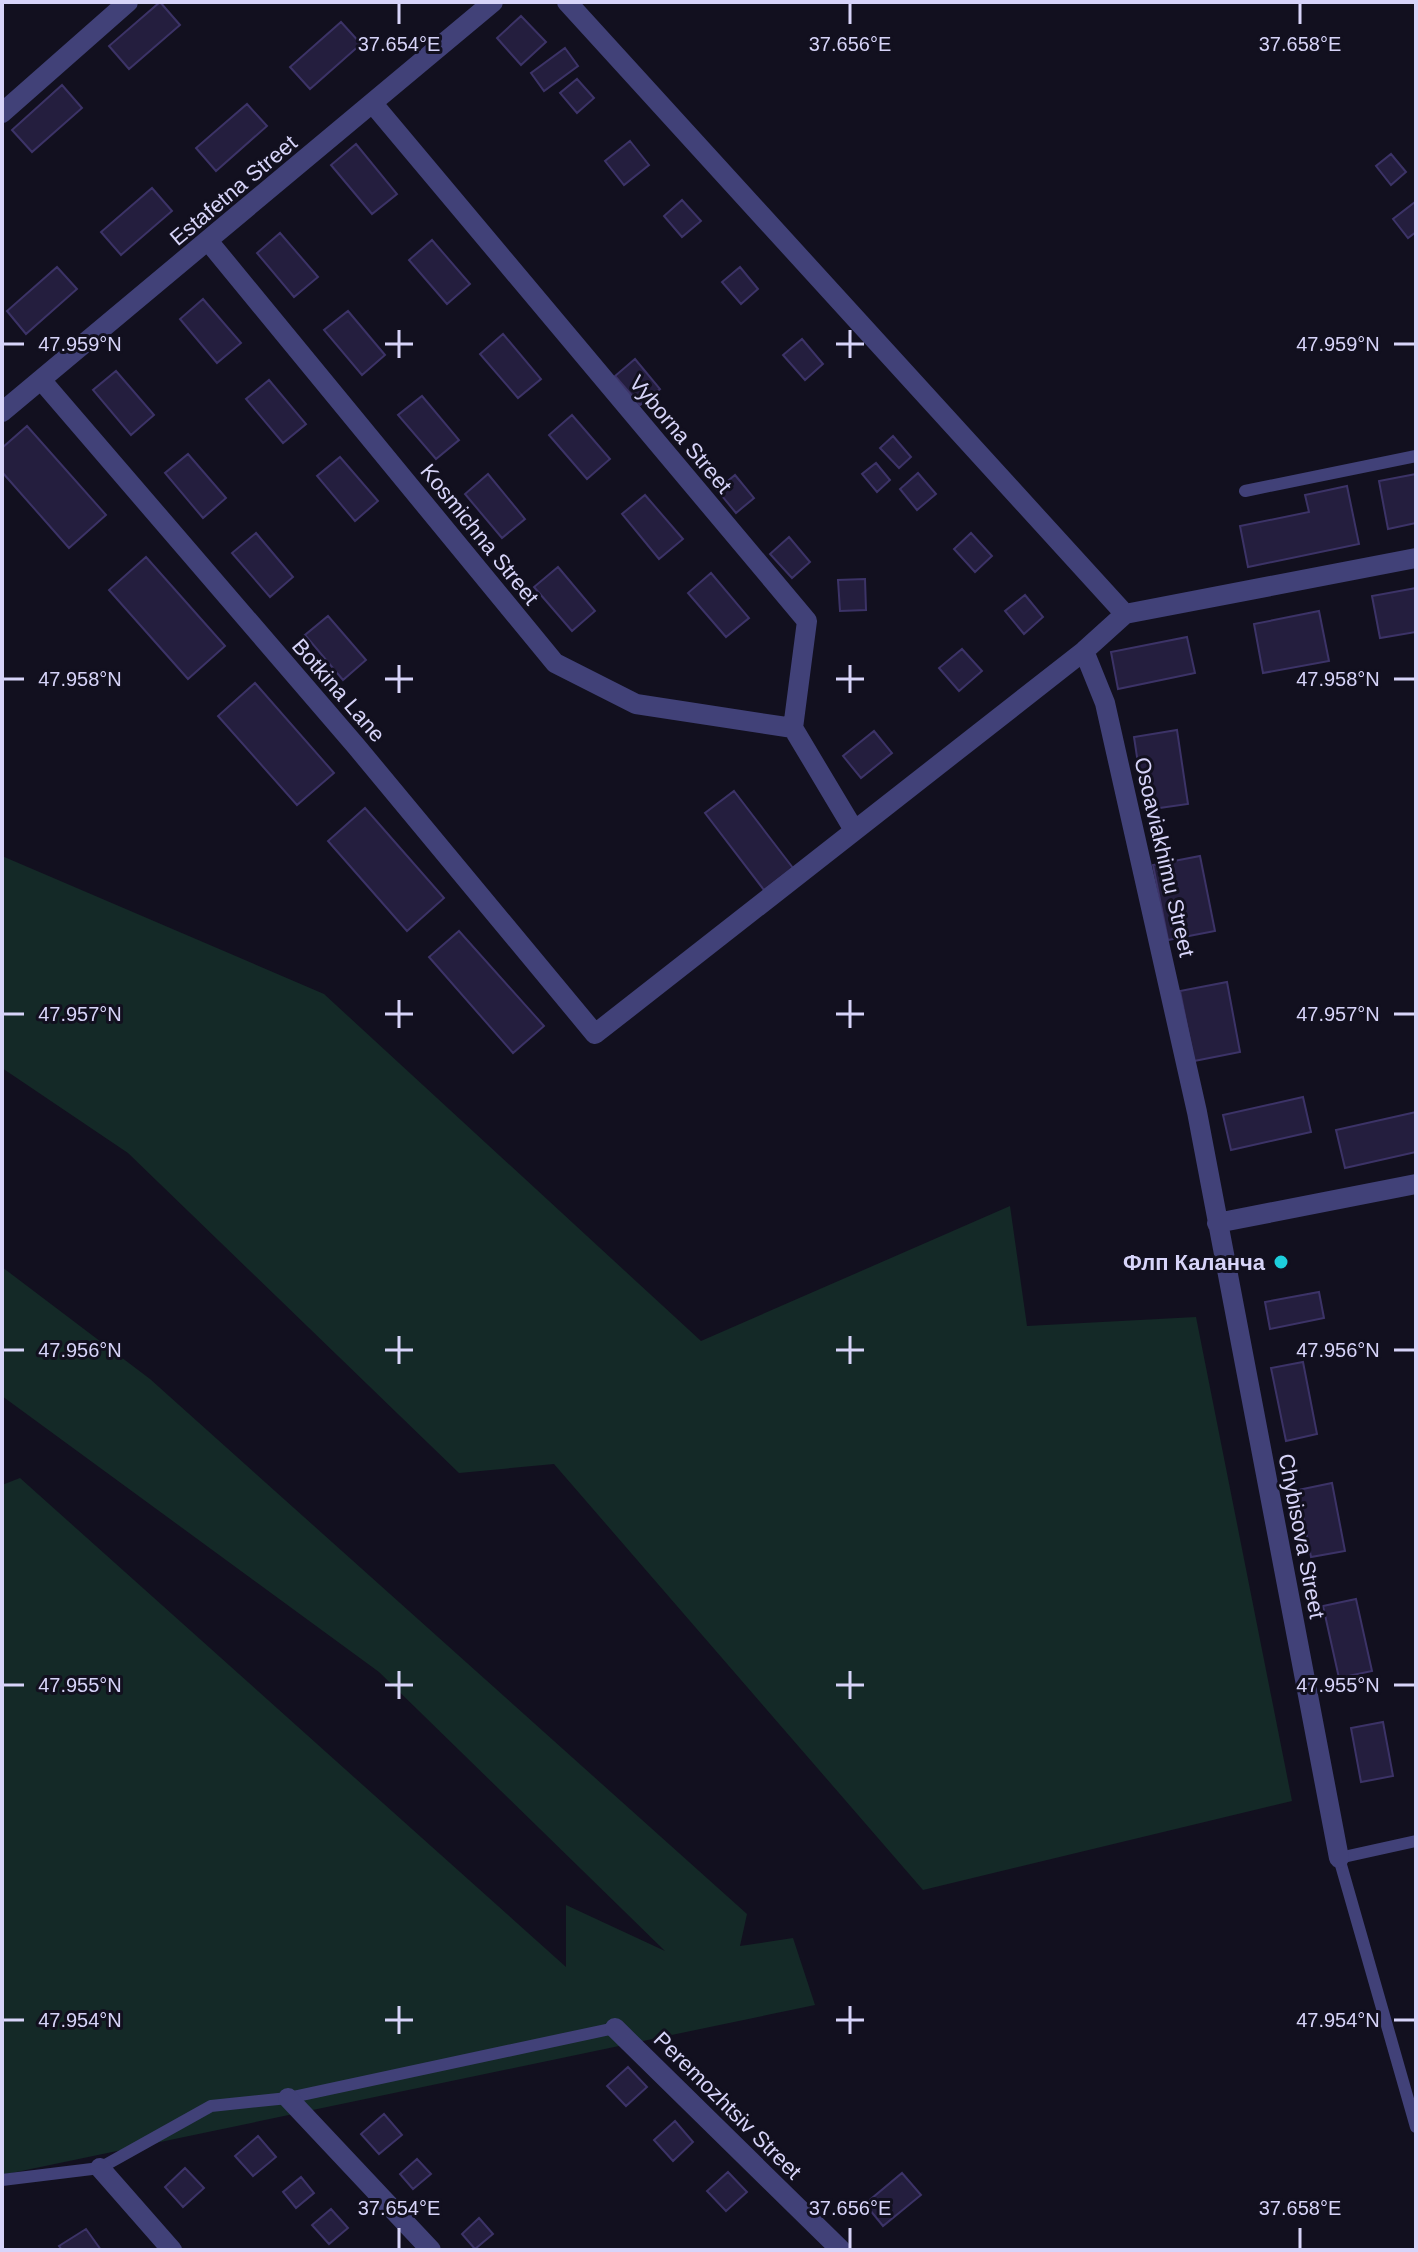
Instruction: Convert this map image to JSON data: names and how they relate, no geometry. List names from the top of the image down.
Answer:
{
  "streets": {
    "street": [
      "Estafetna Street",
      "Vyborna Street",
      "Kosmichna Street",
      "Botkina Lane",
      "Osoaviakhimu Street",
      "Chybisova Street",
      "Peremozhtsiv Street"
    ]
  },
  "crossings": [
    ["Estafetna Street", "Vyborna Street"],
    ["Estafetna Street", "Kosmichna Street"],
    ["Estafetna Street", "Botkina Lane"],
    ["Vyborna Street", "Kosmichna Street"],
    ["Osoaviakhimu Street", "Chybisova Street"]
  ],
  "places": ["Флп Каланча"],
  "coordinates": [
    "37.654°E",
    "37.656°E",
    "37.658°E",
    "47.959°N",
    "47.958°N",
    "47.957°N",
    "47.956°N",
    "47.955°N",
    "47.954°N"
  ]
}
